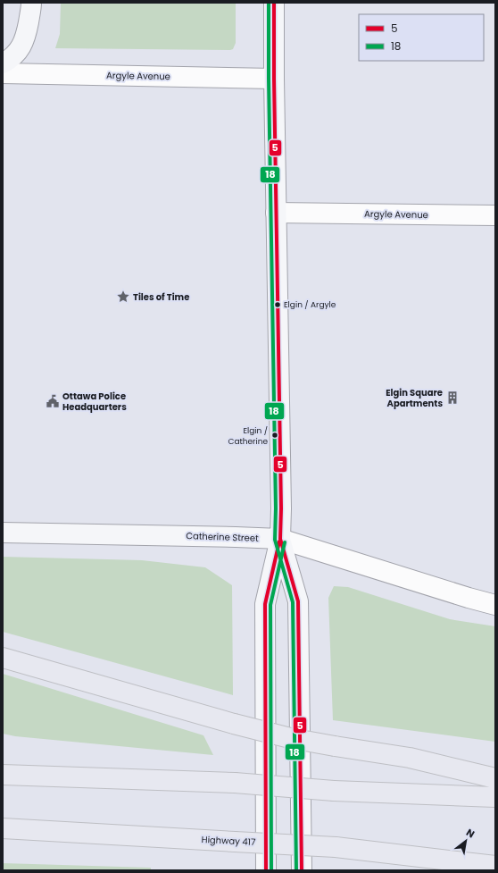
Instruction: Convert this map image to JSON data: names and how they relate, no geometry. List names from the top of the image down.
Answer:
{
  "streets": {
    "highway": ["Highway 417"],
    "main road": ["Catherine Street"],
    "street": ["Argyle Avenue"]
  },
  "places": {
    "place": ["Tiles of Time"],
    "other": ["Elgin / Argyle", "Elgin / Catherine"],
    "building": ["Elgin Square Apartments"],
    "public building": ["Ottawa Police Headquarters"]
  },
  "lines": ["transit line 5", "transit line 18"],
  "legend": ["5", "18"],
  "north": "top right"
}
